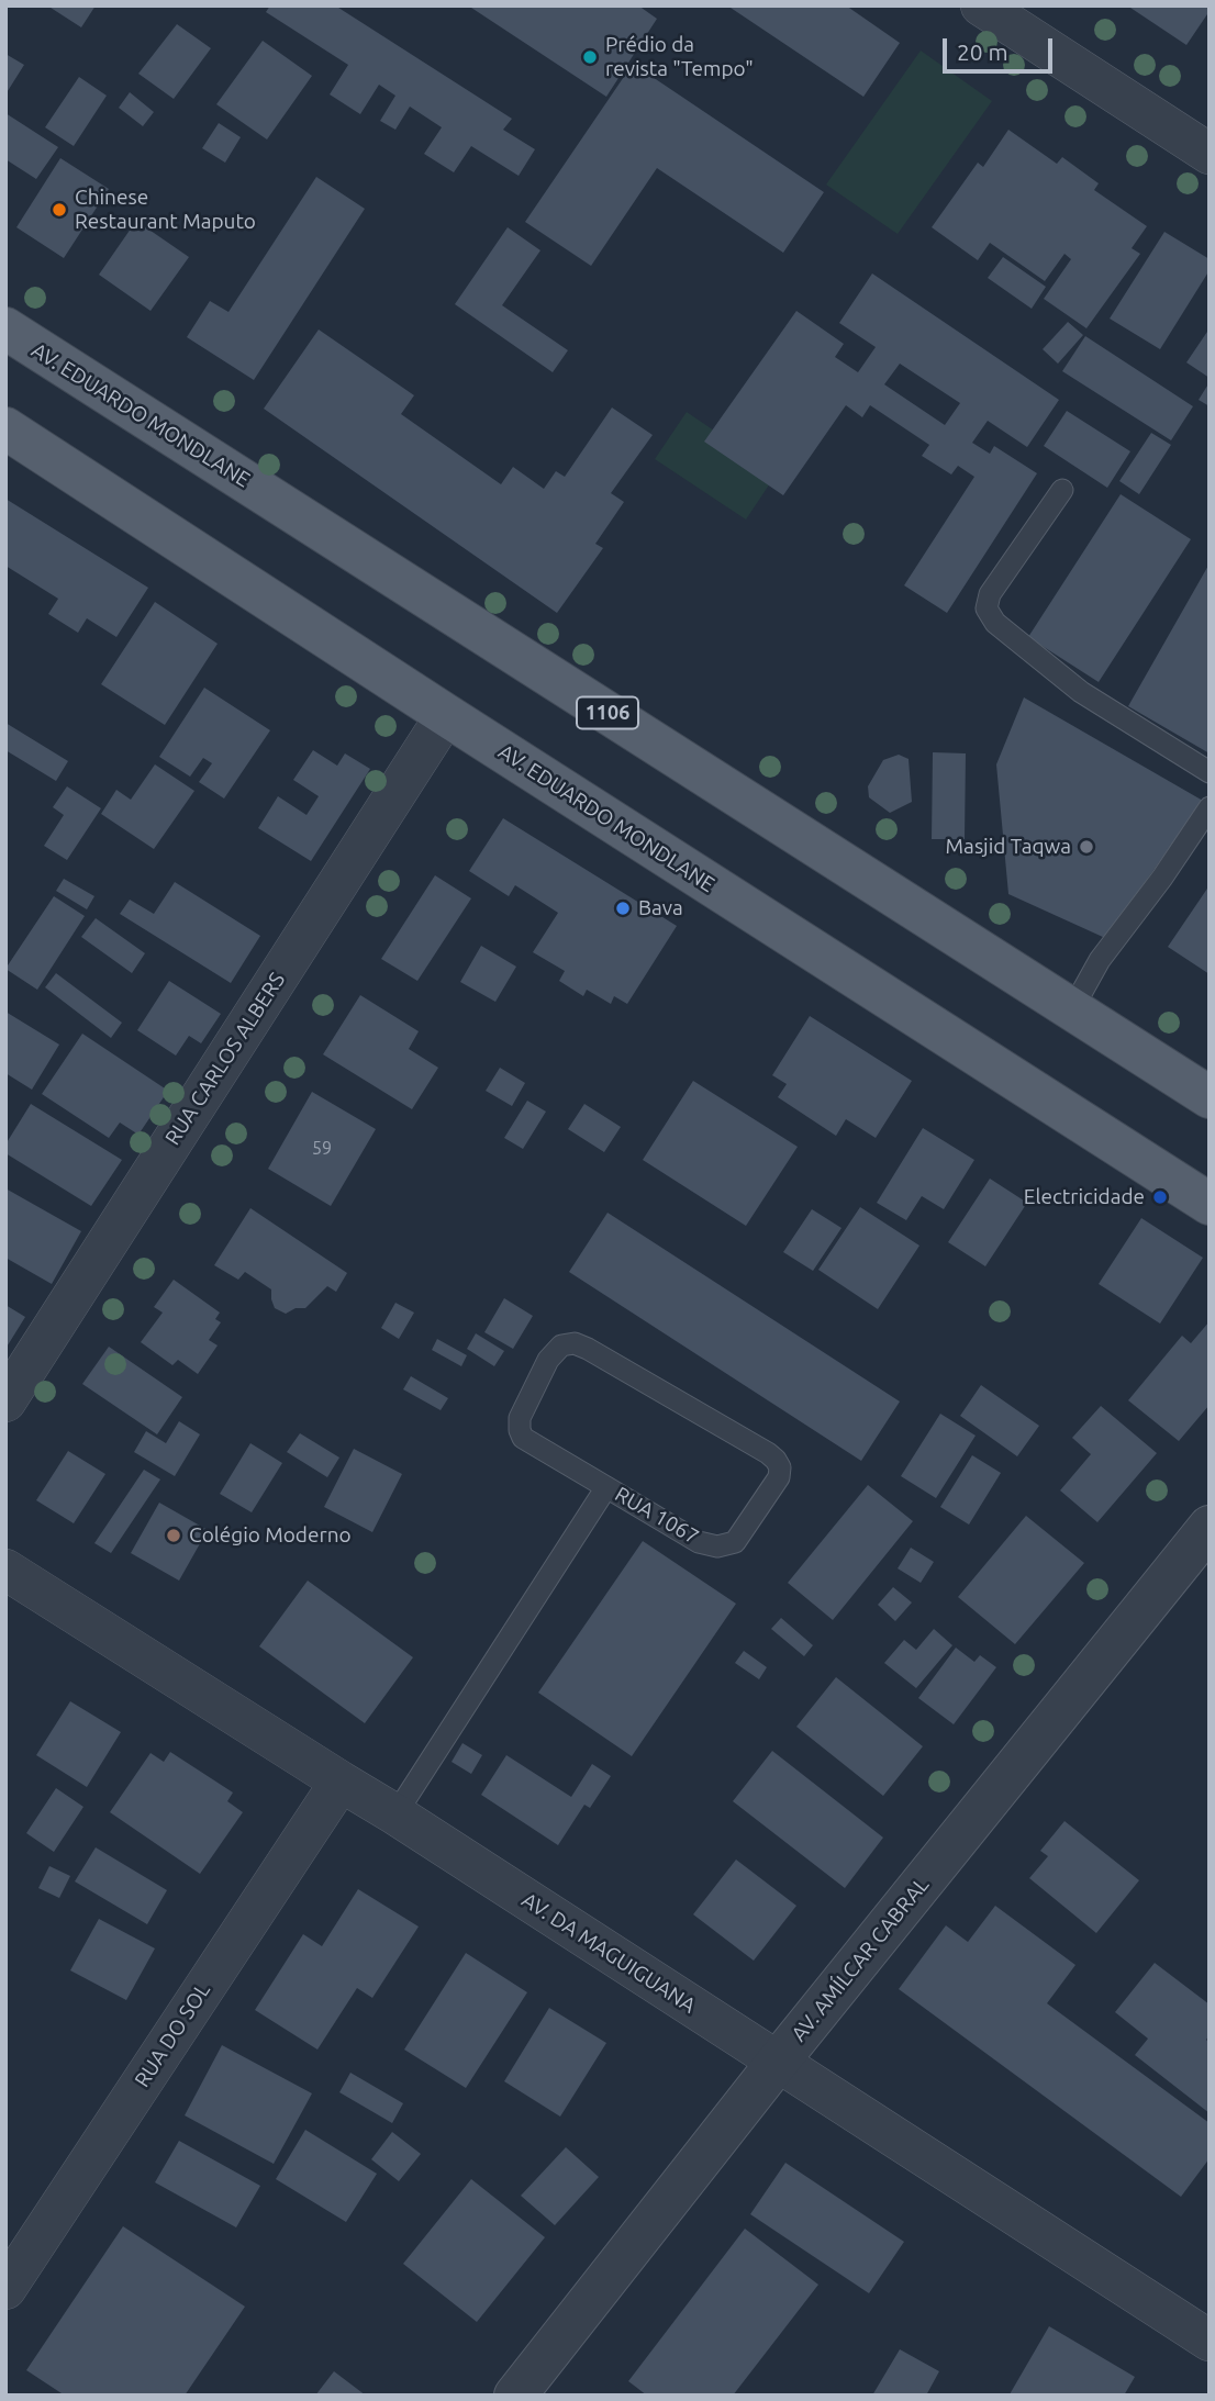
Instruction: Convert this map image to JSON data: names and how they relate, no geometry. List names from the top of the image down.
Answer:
{
  "streets": {
    "main road": ["AV. EDUARDO MONDLANE", "1106"],
    "street": [
      "RUA CARLOS ALBERS",
      "AV. DA MAGUIGUANA",
      "AV. AMÍLCAR CABRAL",
      "RUA DO SOL"
    ],
    "lane": ["RUA 1067"]
  },
  "crossings": [
    ["AV. EDUARDO MONDLANE", "RUA CARLOS ALBERS"],
    ["RUA 1067", "AV. DA MAGUIGUANA"],
    ["AV. DA MAGUIGUANA", "AV. AMÍLCAR CABRAL"],
    ["AV. DA MAGUIGUANA", "RUA DO SOL"]
  ],
  "places": [
    "Prédio da revista \"Tempo\"",
    "Chinese Restaurant Maputo",
    "Masjid Taqwa",
    "Bava",
    "Electricidade",
    "Colégio Moderno"
  ],
  "house_numbers": ["59"],
  "scale_bar": "20 m"
}
